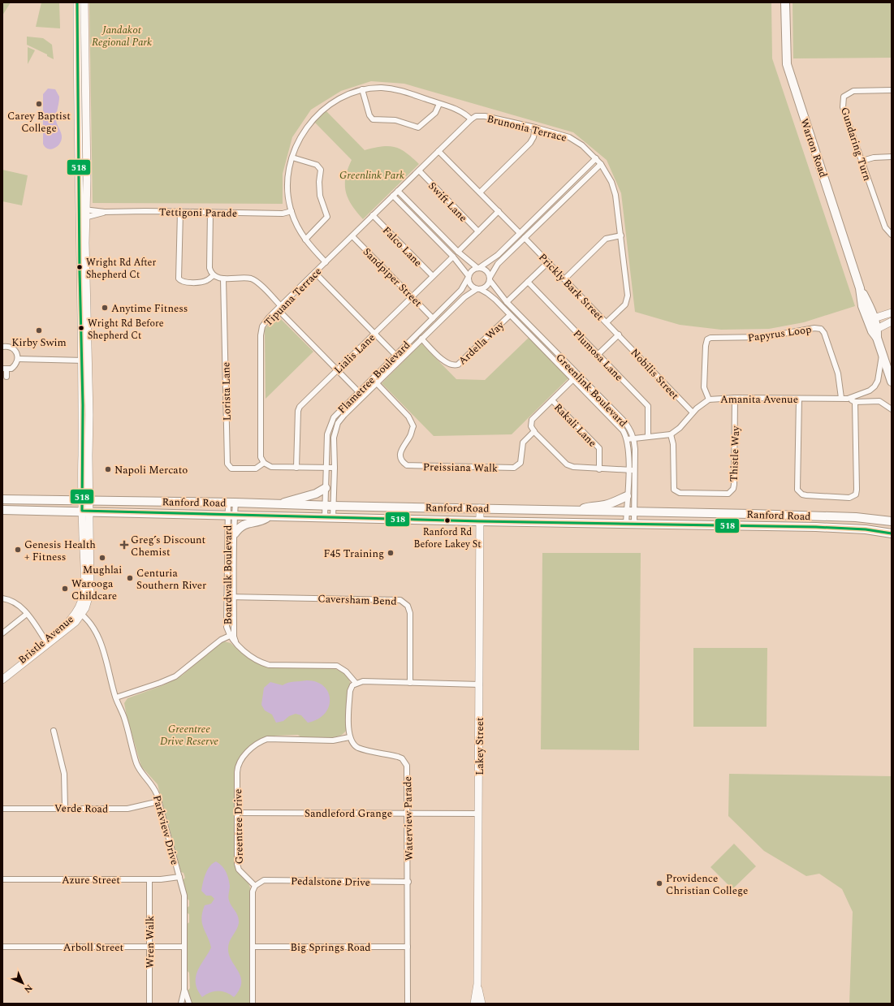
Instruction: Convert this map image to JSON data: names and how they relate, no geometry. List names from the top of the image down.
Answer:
{
  "streets": {
    "main road": ["Warton Road", "Ranford Road"],
    "street": [
      "Brunonia Terrace",
      "Gundaring Turn",
      "Swift Lane",
      "Tettigoni Parade",
      "Falco Lane",
      "Sandpiper Street",
      "Prickly Bark Street",
      "Tipuana Terrace",
      "Papyrus Loop",
      "Ardella Way",
      "Lialis Lane",
      "Plumosa Lane",
      "Nobilis Street",
      "Flametree Boulevard",
      "Greenlink Boulevard",
      "Lorista Lane",
      "Amanita Avenue",
      "Rakali Lane",
      "Thistle Way",
      "Preissiana Walk",
      "Boardwalk Boulevard",
      "Caversham Bend",
      "Bristle Avenue",
      "Lakey Street",
      "Verde Road",
      "Sandleford Grange",
      "Waterview Parade",
      "Greentree Drive",
      "Parkview Drive",
      "Azure Street",
      "Pedalstone Drive",
      "Wren Walk",
      "Arboll Street",
      "Big Springs Road"
    ]
  },
  "crossings": [
    ["Brunonia Terrace", "Tettigoni Parade"],
    ["Brunonia Terrace", "Prickly Bark Street"],
    ["Brunonia Terrace", "Tipuana Terrace"],
    ["Warton Road", "Amanita Avenue"],
    ["Swift Lane", "Tipuana Terrace"],
    ["Tettigoni Parade", "Bristle Avenue"],
    ["Falco Lane", "Tipuana Terrace"],
    ["Falco Lane", "Lialis Lane"],
    ["Sandpiper Street", "Tipuana Terrace"],
    ["Sandpiper Street", "Lialis Lane"],
    ["Sandpiper Street", "Flametree Boulevard"],
    ["Prickly Bark Street", "Nobilis Street"],
    ["Tipuana Terrace", "Greenlink Boulevard"],
    ["Tipuana Terrace", "Lorista Lane"],
    ["Papyrus Loop", "Amanita Avenue"],
    ["Ardella Way", "Flametree Boulevard"],
    ["Ardella Way", "Greenlink Boulevard"],
    ["Lialis Lane", "Greenlink Boulevard"],
    ["Nobilis Street", "Amanita Avenue"],
    ["Flametree Boulevard", "Greenlink Boulevard"],
    ["Flametree Boulevard", "Preissiana Walk"],
    ["Flametree Boulevard", "Ranford Road"],
    ["Greenlink Boulevard", "Ranford Road"],
    ["Amanita Avenue", "Thistle Way"],
    ["Ranford Road", "Boardwalk Boulevard"],
    ["Ranford Road", "Bristle Avenue"],
    ["Ranford Road", "Lakey Street"],
    ["Boardwalk Boulevard", "Caversham Bend"],
    ["Bristle Avenue", "Parkview Drive"],
    ["Lakey Street", "Sandleford Grange"],
    ["Verde Road", "Parkview Drive"],
    ["Sandleford Grange", "Waterview Parade"],
    ["Sandleford Grange", "Greentree Drive"],
    ["Waterview Parade", "Greentree Drive"],
    ["Waterview Parade", "Pedalstone Drive"],
    ["Waterview Parade", "Big Springs Road"],
    ["Greentree Drive", "Pedalstone Drive"],
    ["Parkview Drive", "Azure Street"],
    ["Parkview Drive", "Arboll Street"],
    ["Azure Street", "Wren Walk"],
    ["Wren Walk", "Arboll Street"]
  ],
  "parks": ["Jandakot Regional Park", "Greenlink Park", "Greentree Drive Reserve"],
  "places": {
    "other": [
      "Carey Baptist College",
      "Wright Rd After Shepherd Ct",
      "Anytime Fitness",
      "Wright Rd Before Shepherd Ct",
      "Kirby Swim",
      "Napoli Mercato",
      "Ranford Rd Before Lakey St",
      "Genesis Health + Fitness",
      "F45 Training",
      "Mughlai",
      "Centuria Southern River",
      "Warooga Childcare",
      "Providence Christian College"
    ],
    "health": ["Greg’s Discount Chemist"]
  },
  "lines": ["transit line 518"],
  "north": "bottom right"
}
